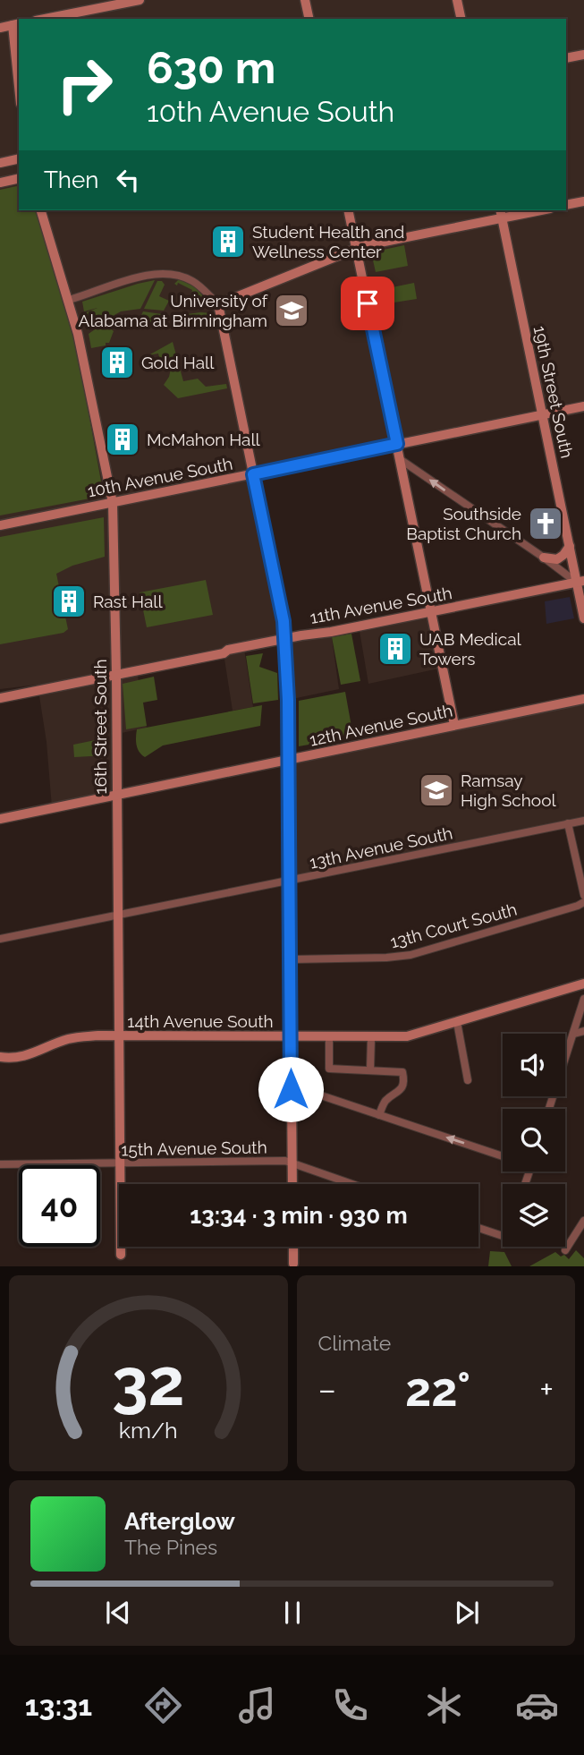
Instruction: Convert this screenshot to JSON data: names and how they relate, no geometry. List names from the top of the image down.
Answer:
{
  "streets": {
    "street": [
      "19th Street South",
      "10th Avenue South",
      "11th Avenue South",
      "12th Avenue South",
      "16th Street South",
      "13th Avenue South",
      "13th Court South",
      "14th Avenue South",
      "15th Avenue South"
    ]
  },
  "crossings": [
    ["19th Street South", "10th Avenue South"],
    ["19th Street South", "11th Avenue South"],
    ["10th Avenue South", "16th Street South"],
    ["11th Avenue South", "16th Street South"],
    ["12th Avenue South", "16th Street South"],
    ["16th Street South", "13th Avenue South"],
    ["16th Street South", "14th Avenue South"],
    ["16th Street South", "15th Avenue South"]
  ],
  "places": {
    "building": [
      "Student Health and Wellness Center",
      "Gold Hall",
      "McMahon Hall",
      "Rast Hall",
      "UAB Medical Towers"
    ],
    "school or university": ["University of Alabama at Birmingham", "Ramsay High School"],
    "church": ["Southside Baptist Church"]
  },
  "page": {
    "turn": ["630 m", "10th Avenue South"],
    "then": "Then",
    "limit": "40",
    "trip": "13:34 · 3 min · 930 m",
    "tile": "Climate",
    "heat": ["−", "22°", "+"],
    "song": ["Afterglow", "The Pines"],
    "tabs": "13:31",
    "gauge": ["32", "km/h"]
  }
}
